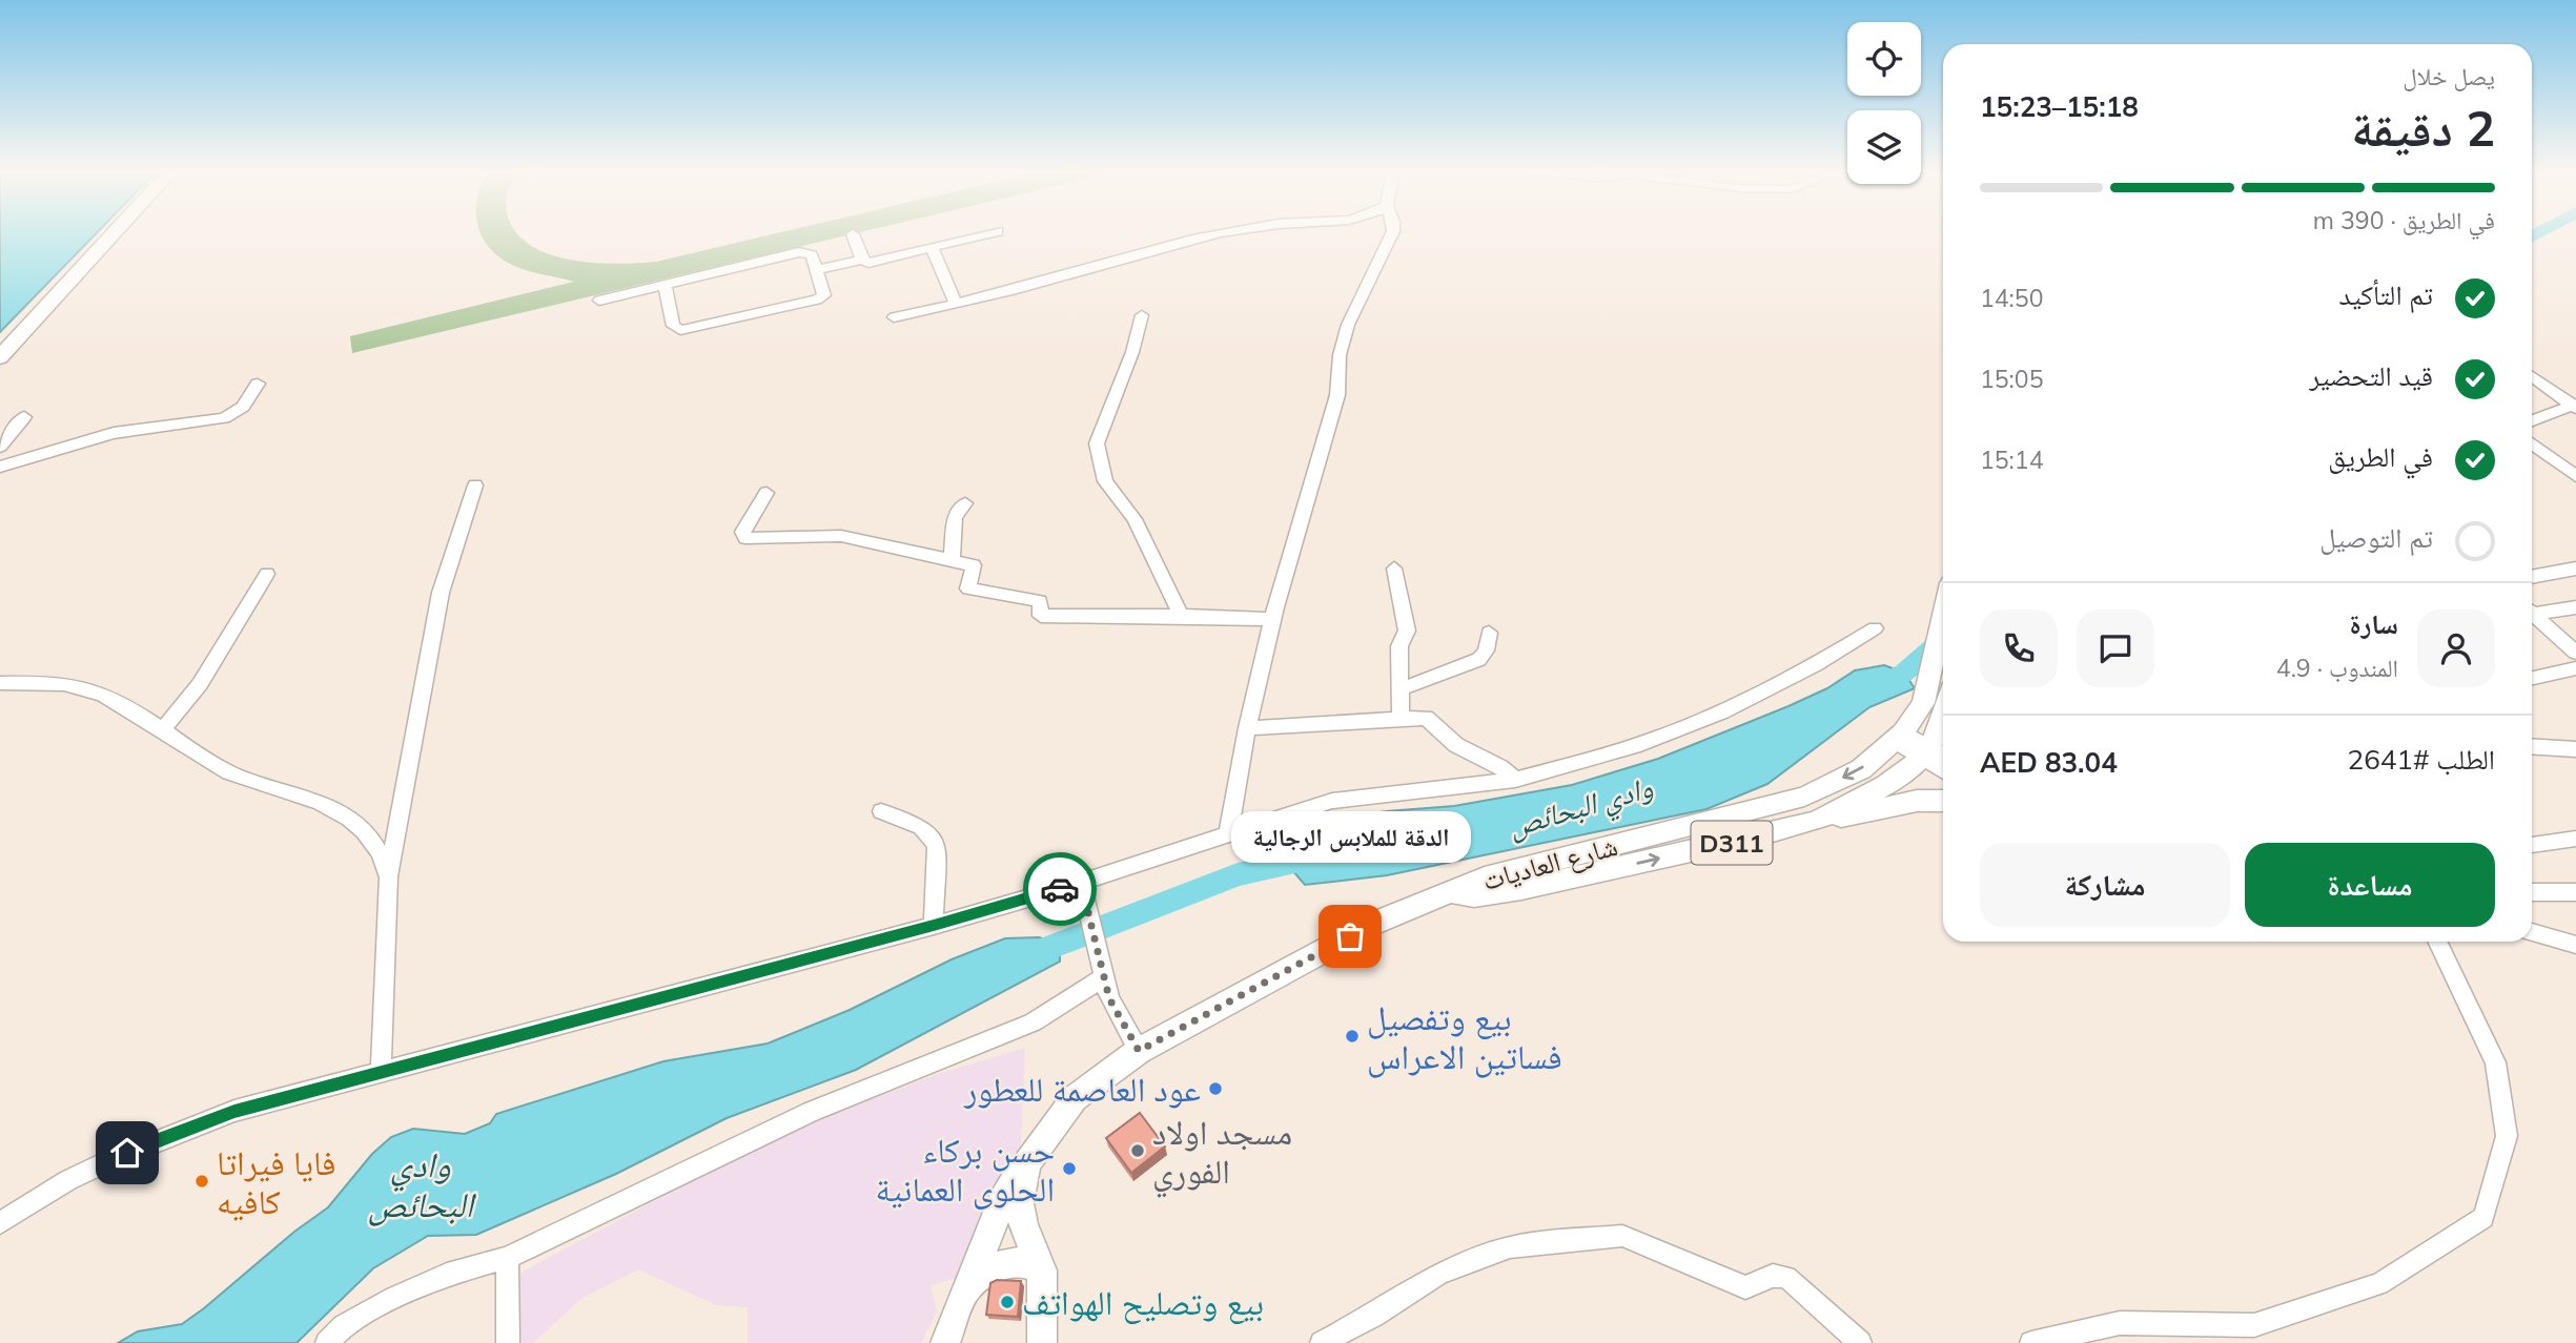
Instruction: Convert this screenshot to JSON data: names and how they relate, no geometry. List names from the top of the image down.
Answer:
{
  "streets": {
    "main road": ["D311", "شارع العاديات"]
  },
  "crossings": [
    ["D311", "شارع العاديات"]
  ],
  "water": ["وادي البحائص"],
  "places": [
    "الدقة للملابس الرجالية",
    "بيع وتفصيل فساتين الاعراس",
    "عود العاصمة للعطور",
    "مسجد اولاد الفوري",
    "حسن بركاء الحلوى العمانية",
    "فايا فيراتا كافيه",
    "بيع وتصليح الهواتف"
  ],
  "page": {
    "heading": ["2 دقيقة", "يصل خلال", "15:18–15:23"],
    "panel": [
      "سارة",
      "المندوب · 4.9",
      "الطلب #2641",
      "AED 83.04"
    ],
    "bar": "في الطريق · 390 m",
    "list": [
      ["تم التأكيد", "14:50"],
      ["قيد التحضير", "15:05"],
      ["في الطريق", "15:14"],
      "تم التوصيل"
    ],
    "bubble": "الدقة للملابس الرجالية",
    "buttons": ["مساعدة", "مشاركة"]
  }
}
